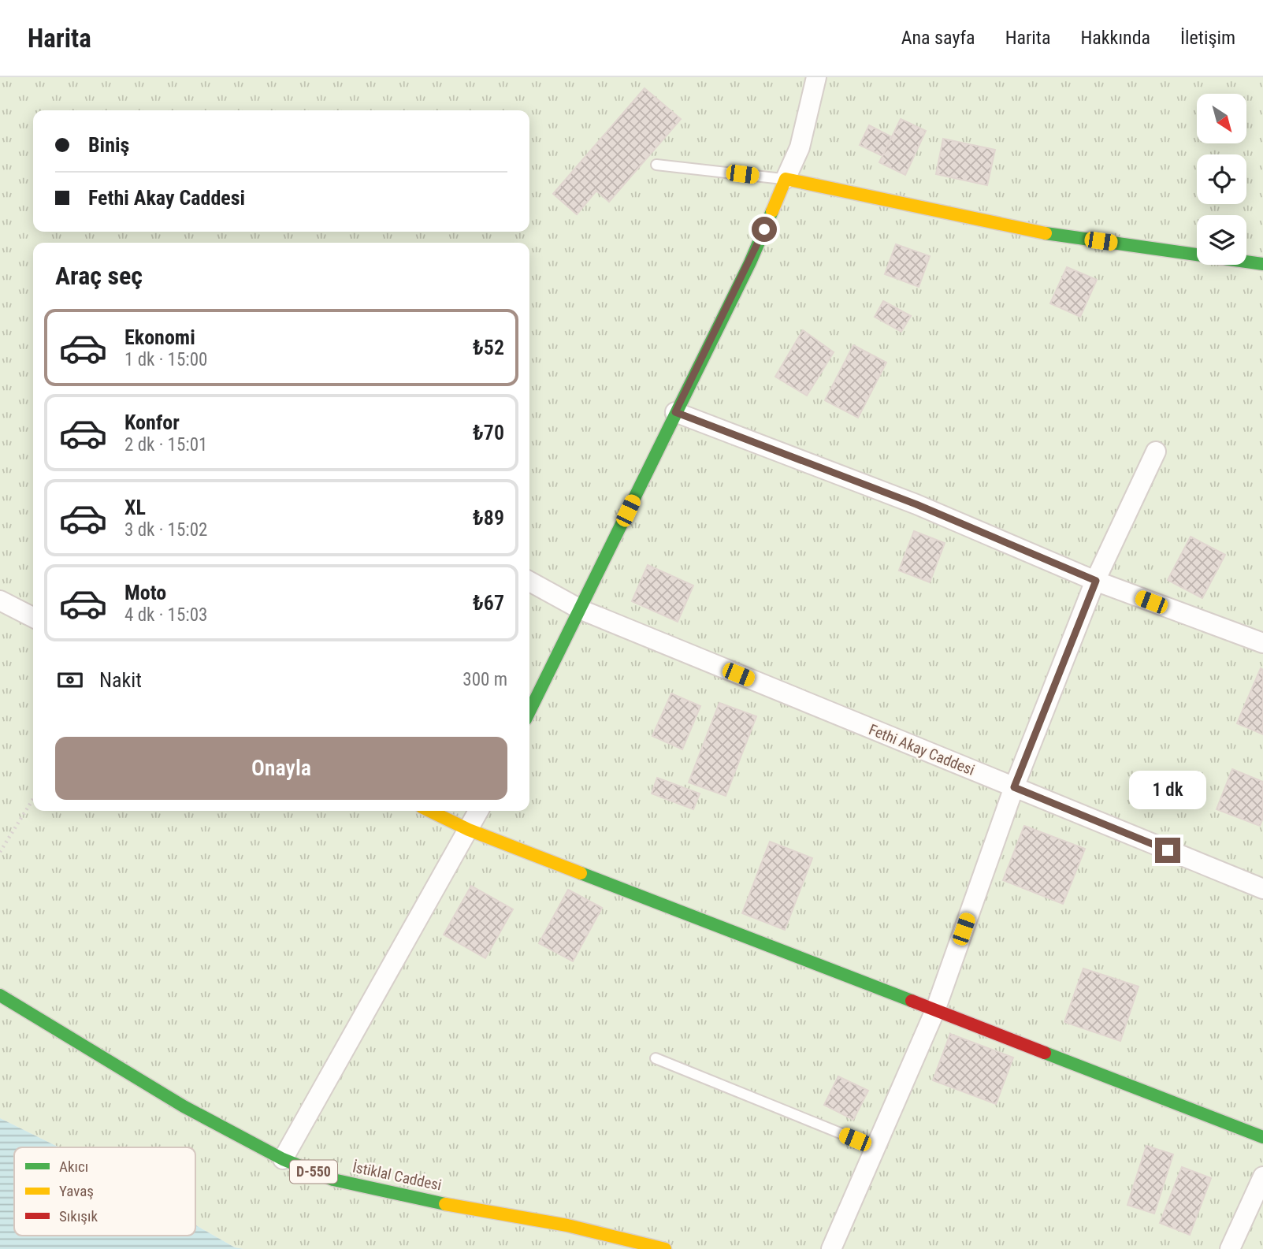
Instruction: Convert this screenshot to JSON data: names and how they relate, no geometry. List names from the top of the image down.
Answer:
{
  "streets": {
    "street": ["Fethi Akay Caddesi", "D-550", "İstiklal Caddesi"]
  },
  "legend": ["Akıcı", "Yavaş", "Sıkışık"],
  "north": "bottom right",
  "page": {
    "header": "Harita",
    "nav": [
      "Ana sayfa",
      "Harita",
      "Hakkında",
      "İletişim"
    ],
    "banner": ["Biniş", "Fethi Akay Caddesi"],
    "heading": "Araç seç",
    "list": [
      {
        "name": "Ekonomi",
        "note": "1 dk · 15:00",
        "value": "₺52"
      },
      {
        "name": "Konfor",
        "note": "2 dk · 15:01",
        "value": "₺70"
      },
      {
        "name": "XL",
        "note": "3 dk · 15:02",
        "value": "₺89"
      },
      {
        "name": "Moto",
        "note": "4 dk · 15:03",
        "value": "₺67"
      }
    ],
    "pay": ["Nakit", "300 m"],
    "buttons": "Onayla",
    "bubble": "1 dk"
  }
}
